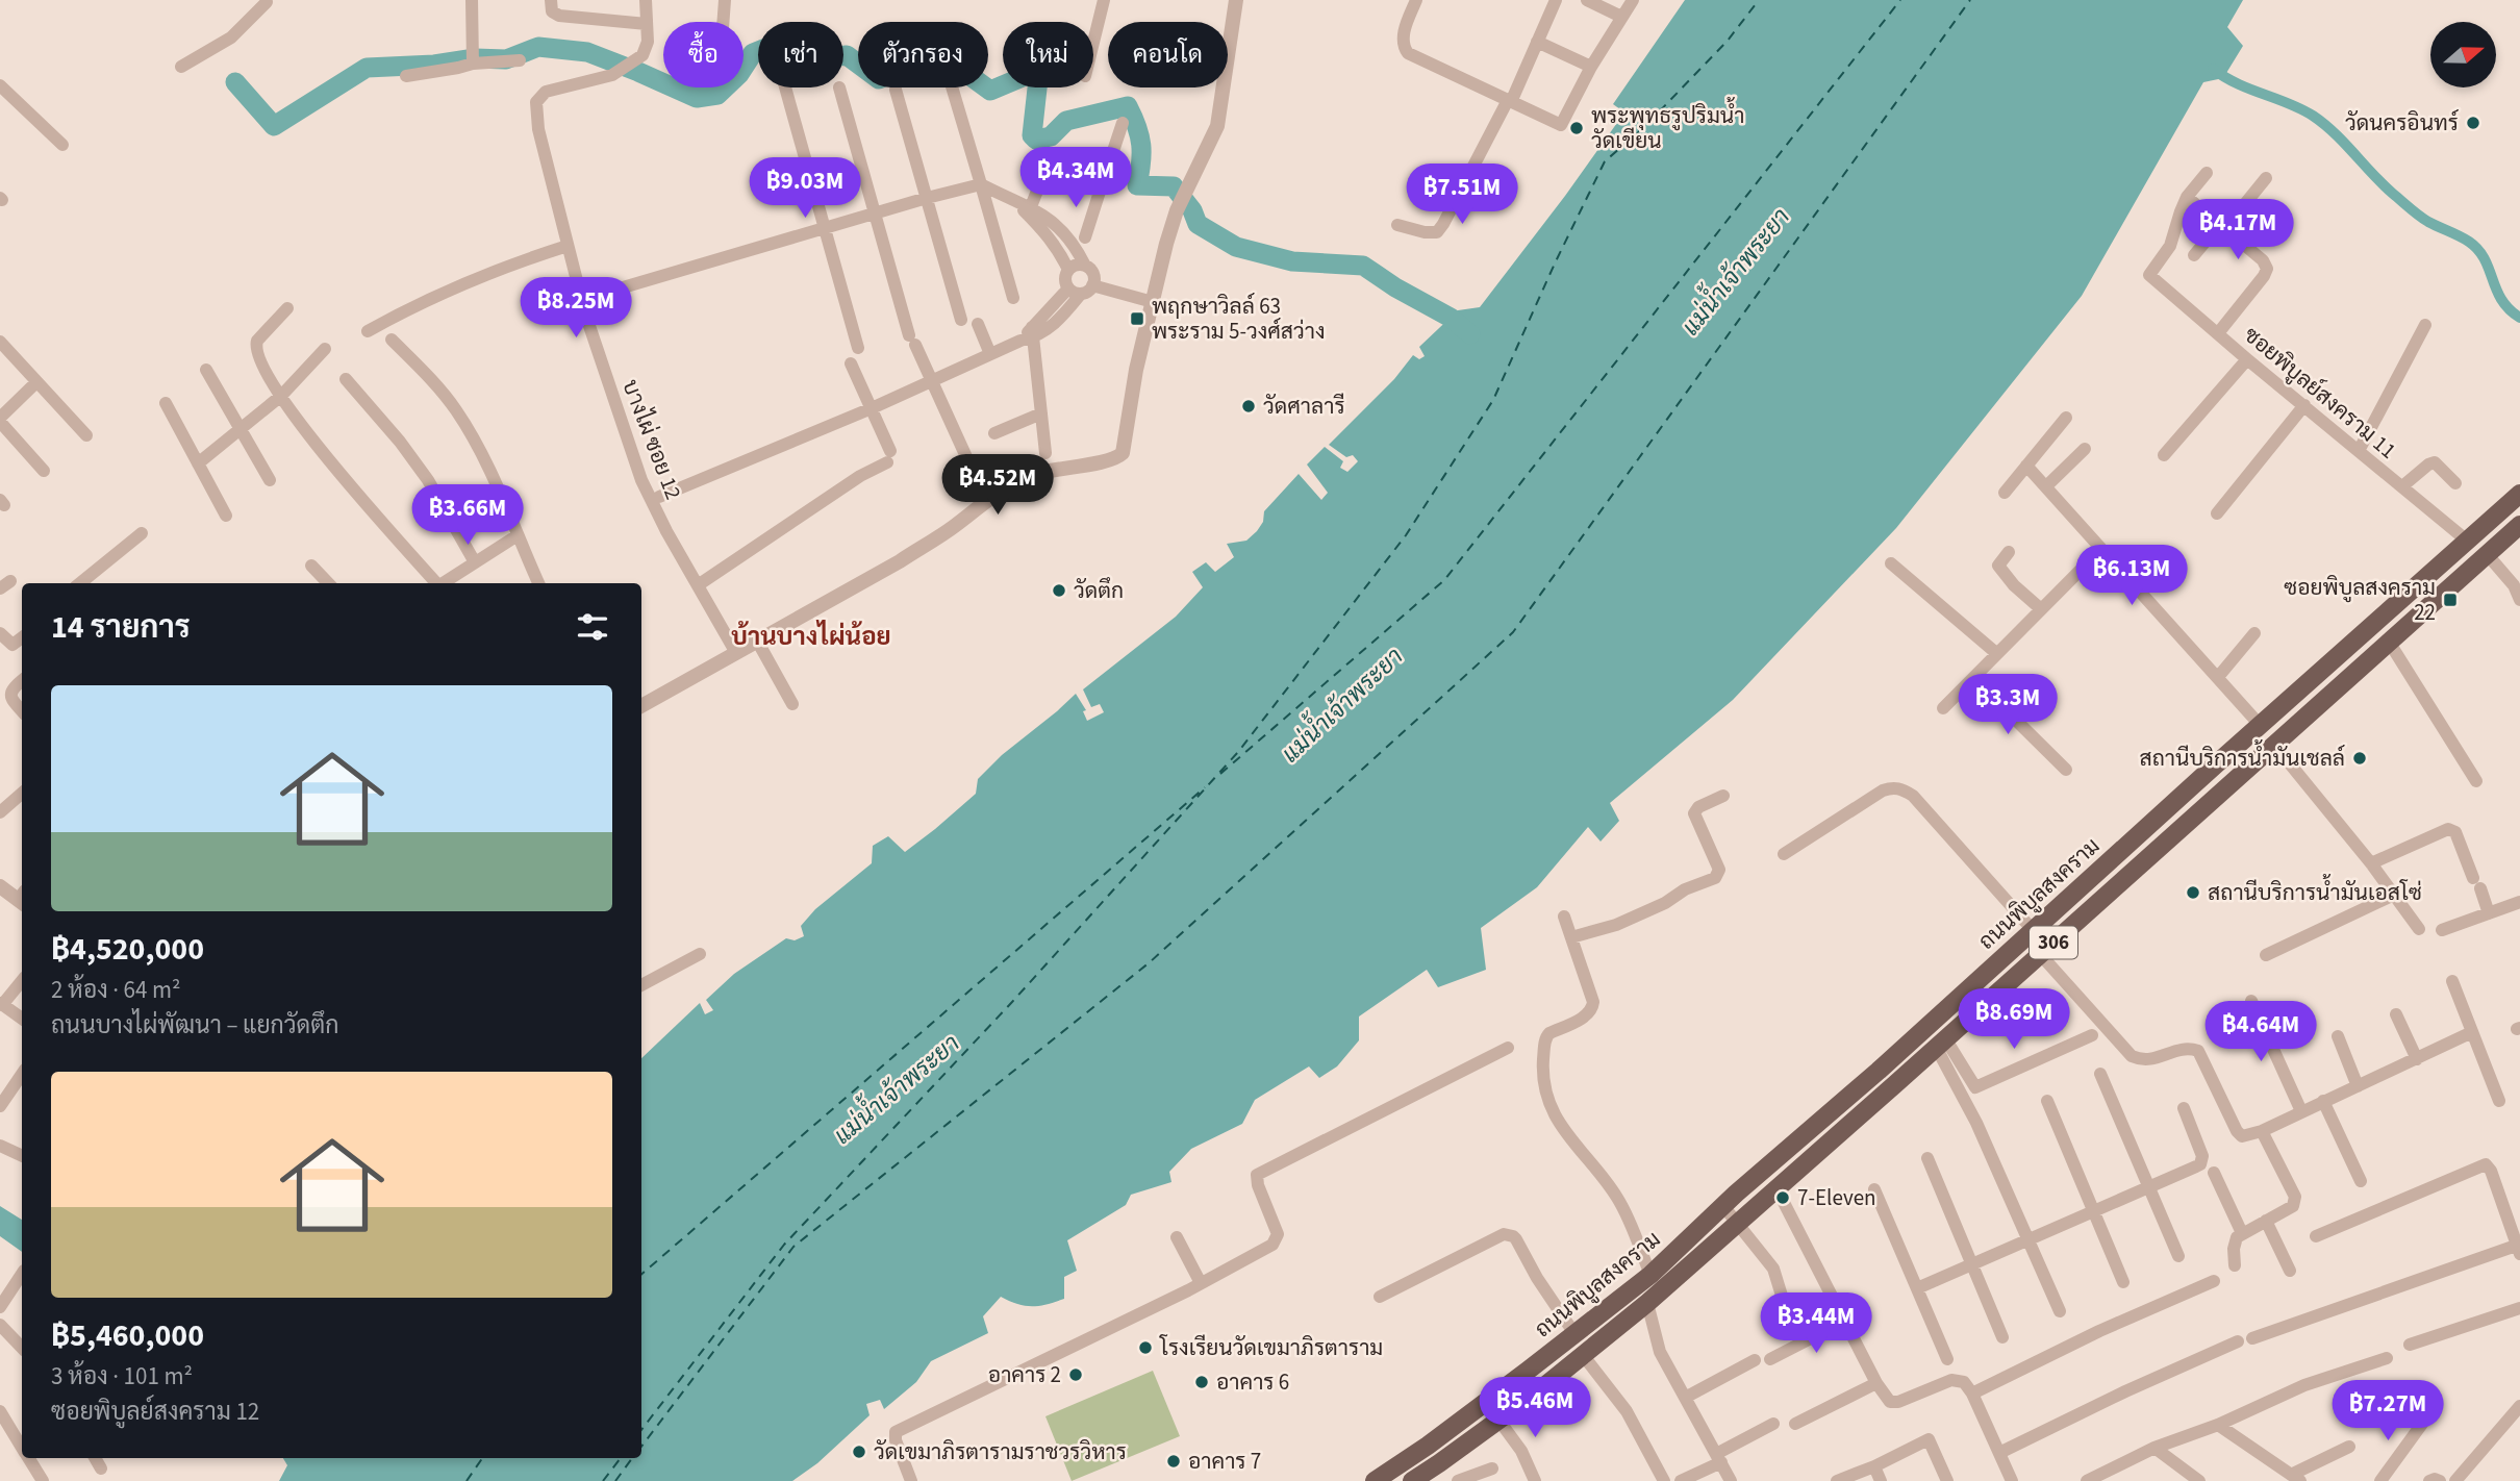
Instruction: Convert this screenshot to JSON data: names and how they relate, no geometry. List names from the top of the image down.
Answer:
{
  "streets": {
    "main road": ["ถนนพิบูลสงคราม", "306"],
    "street": ["ซอยพิบูลย์สงคราม 11", "บางไผ่ ซอย 12"]
  },
  "crossings": [
    ["ซอยพิบูลย์สงคราม 11", "ถนนพิบูลสงคราม"]
  ],
  "districts": ["บ้านบางไผ่น้อย"],
  "water": ["แม่น้ำเจ้าพระยา"],
  "places": {
    "other": [
      "วัดนครอินทร์",
      "พระพุทธรูปริมน้ำ วัดเขียน",
      "วัดศาลารี",
      "วัดตึก",
      "สถานีบริการน้ำมันเชลล์",
      "สถานีบริการน้ำมันเอสโซ่",
      "7-Eleven",
      "โรงเรียนวัดเขมาภิรตาราม",
      "อาคาร 2",
      "อาคาร 6",
      "วัดเขมาภิรตารามราชวรวิหาร",
      "อาคาร 7"
    ],
    "transit": ["พฤกษาวิลล์ 63 พระราม 5-วงศ์สว่าง", "ซอยพิบูลสงคราม 22"]
  },
  "north": "right",
  "page": {
    "chip": [
      "ซื้อ",
      "เช่า",
      "ตัวกรอง",
      "ใหม่",
      "คอนโด"
    ],
    "price": [
      "฿4.34M",
      "฿9.03M",
      "฿7.51M",
      "฿4.17M",
      "฿8.25M",
      "฿4.52M",
      "฿3.66M",
      "฿6.13M",
      "฿3.3M",
      "฿8.69M",
      "฿4.64M",
      "฿3.44M",
      "฿5.46M",
      "฿7.27M"
    ],
    "heading": "14 รายการ",
    "list": [
      {
        "name": "฿4,520,000",
        "note": "2 ห้อง · 64 m² · ถนนบางไผ่พัฒนา – แยกวัดตึก"
      },
      {
        "name": "฿5,460,000",
        "note": "3 ห้อง · 101 m² · ซอยพิบูลย์สงคราม 12"
      }
    ]
  }
}
